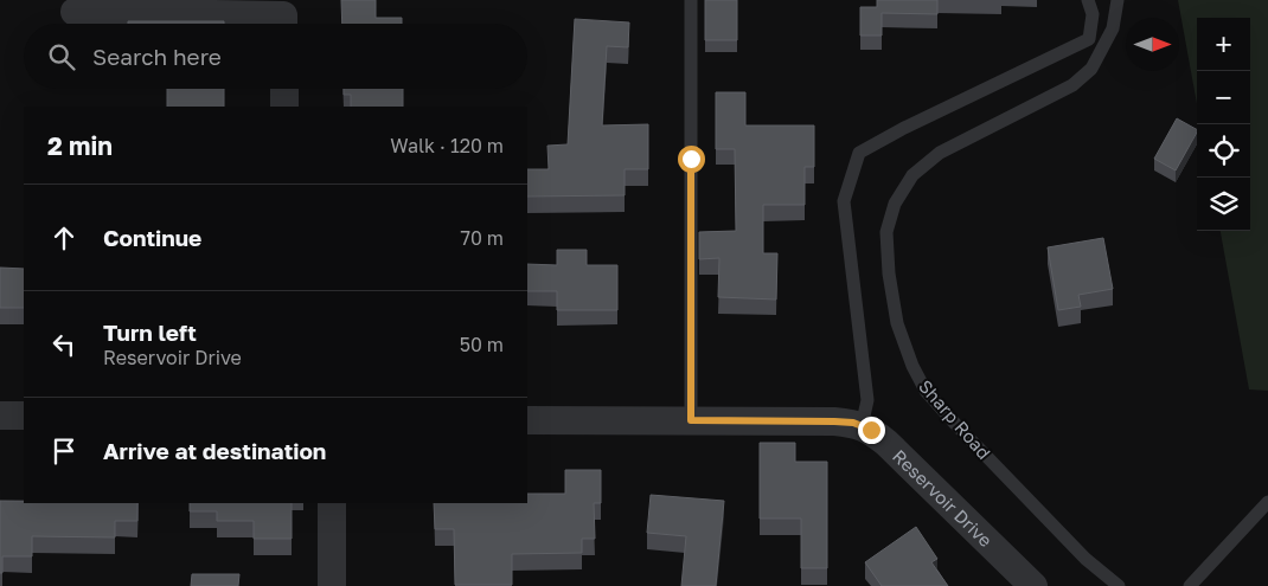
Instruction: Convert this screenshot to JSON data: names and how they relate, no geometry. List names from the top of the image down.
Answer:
{
  "streets": {
    "street": ["Reservoir Drive"],
    "lane": ["Sharp Road"]
  },
  "north": "right",
  "page": {
    "map_buttons": ["+", "−"],
    "search": "Search here",
    "heading": ["2 min", "Walk · 120 m"],
    "list": [
      ["Continue", "70 m"],
      ["Turn left", "Reservoir Drive", "50 m"],
      "Arrive at destination"
    ]
  }
}
